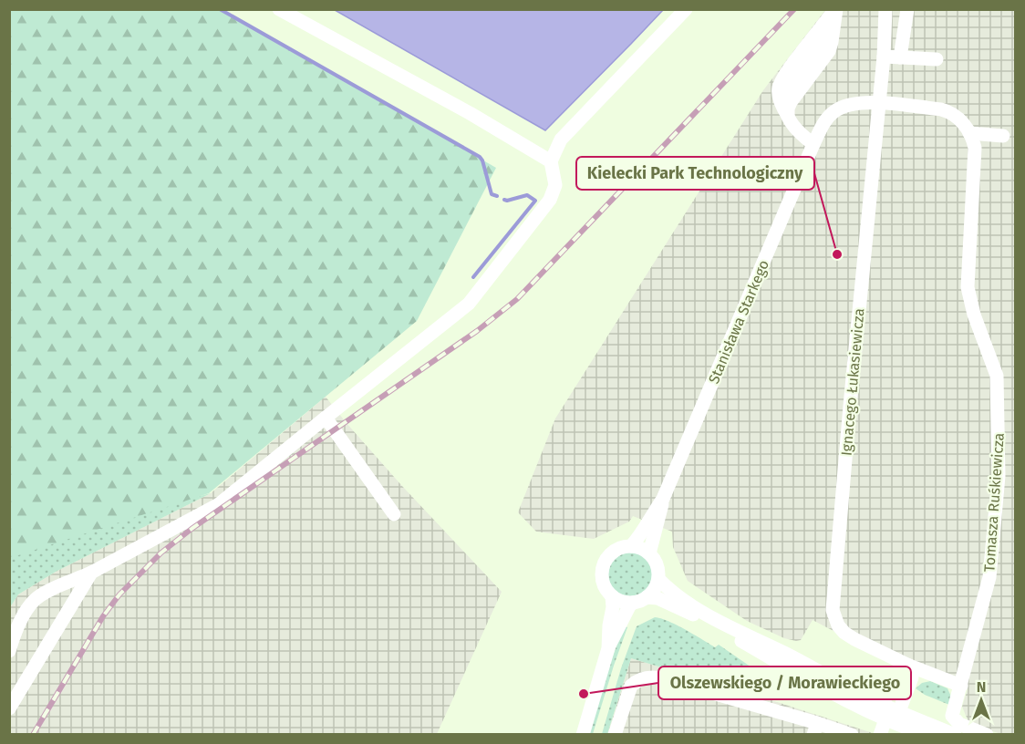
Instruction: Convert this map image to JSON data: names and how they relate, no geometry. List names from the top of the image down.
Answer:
{
  "streets": {
    "street": ["Stanisława Starkego", "Ignacego Łukasiewicza", "Tomasza Ruśkiewicza"]
  },
  "crossings": [
    ["Stanisława Starkego", "Ignacego Łukasiewicza"],
    ["Stanisława Starkego", "Tomasza Ruśkiewicza"],
    ["Ignacego Łukasiewicza", "Tomasza Ruśkiewicza"]
  ],
  "places": ["Kielecki Park Technologiczny", "Olszewskiego / Morawieckiego"],
  "north": "top"
}
